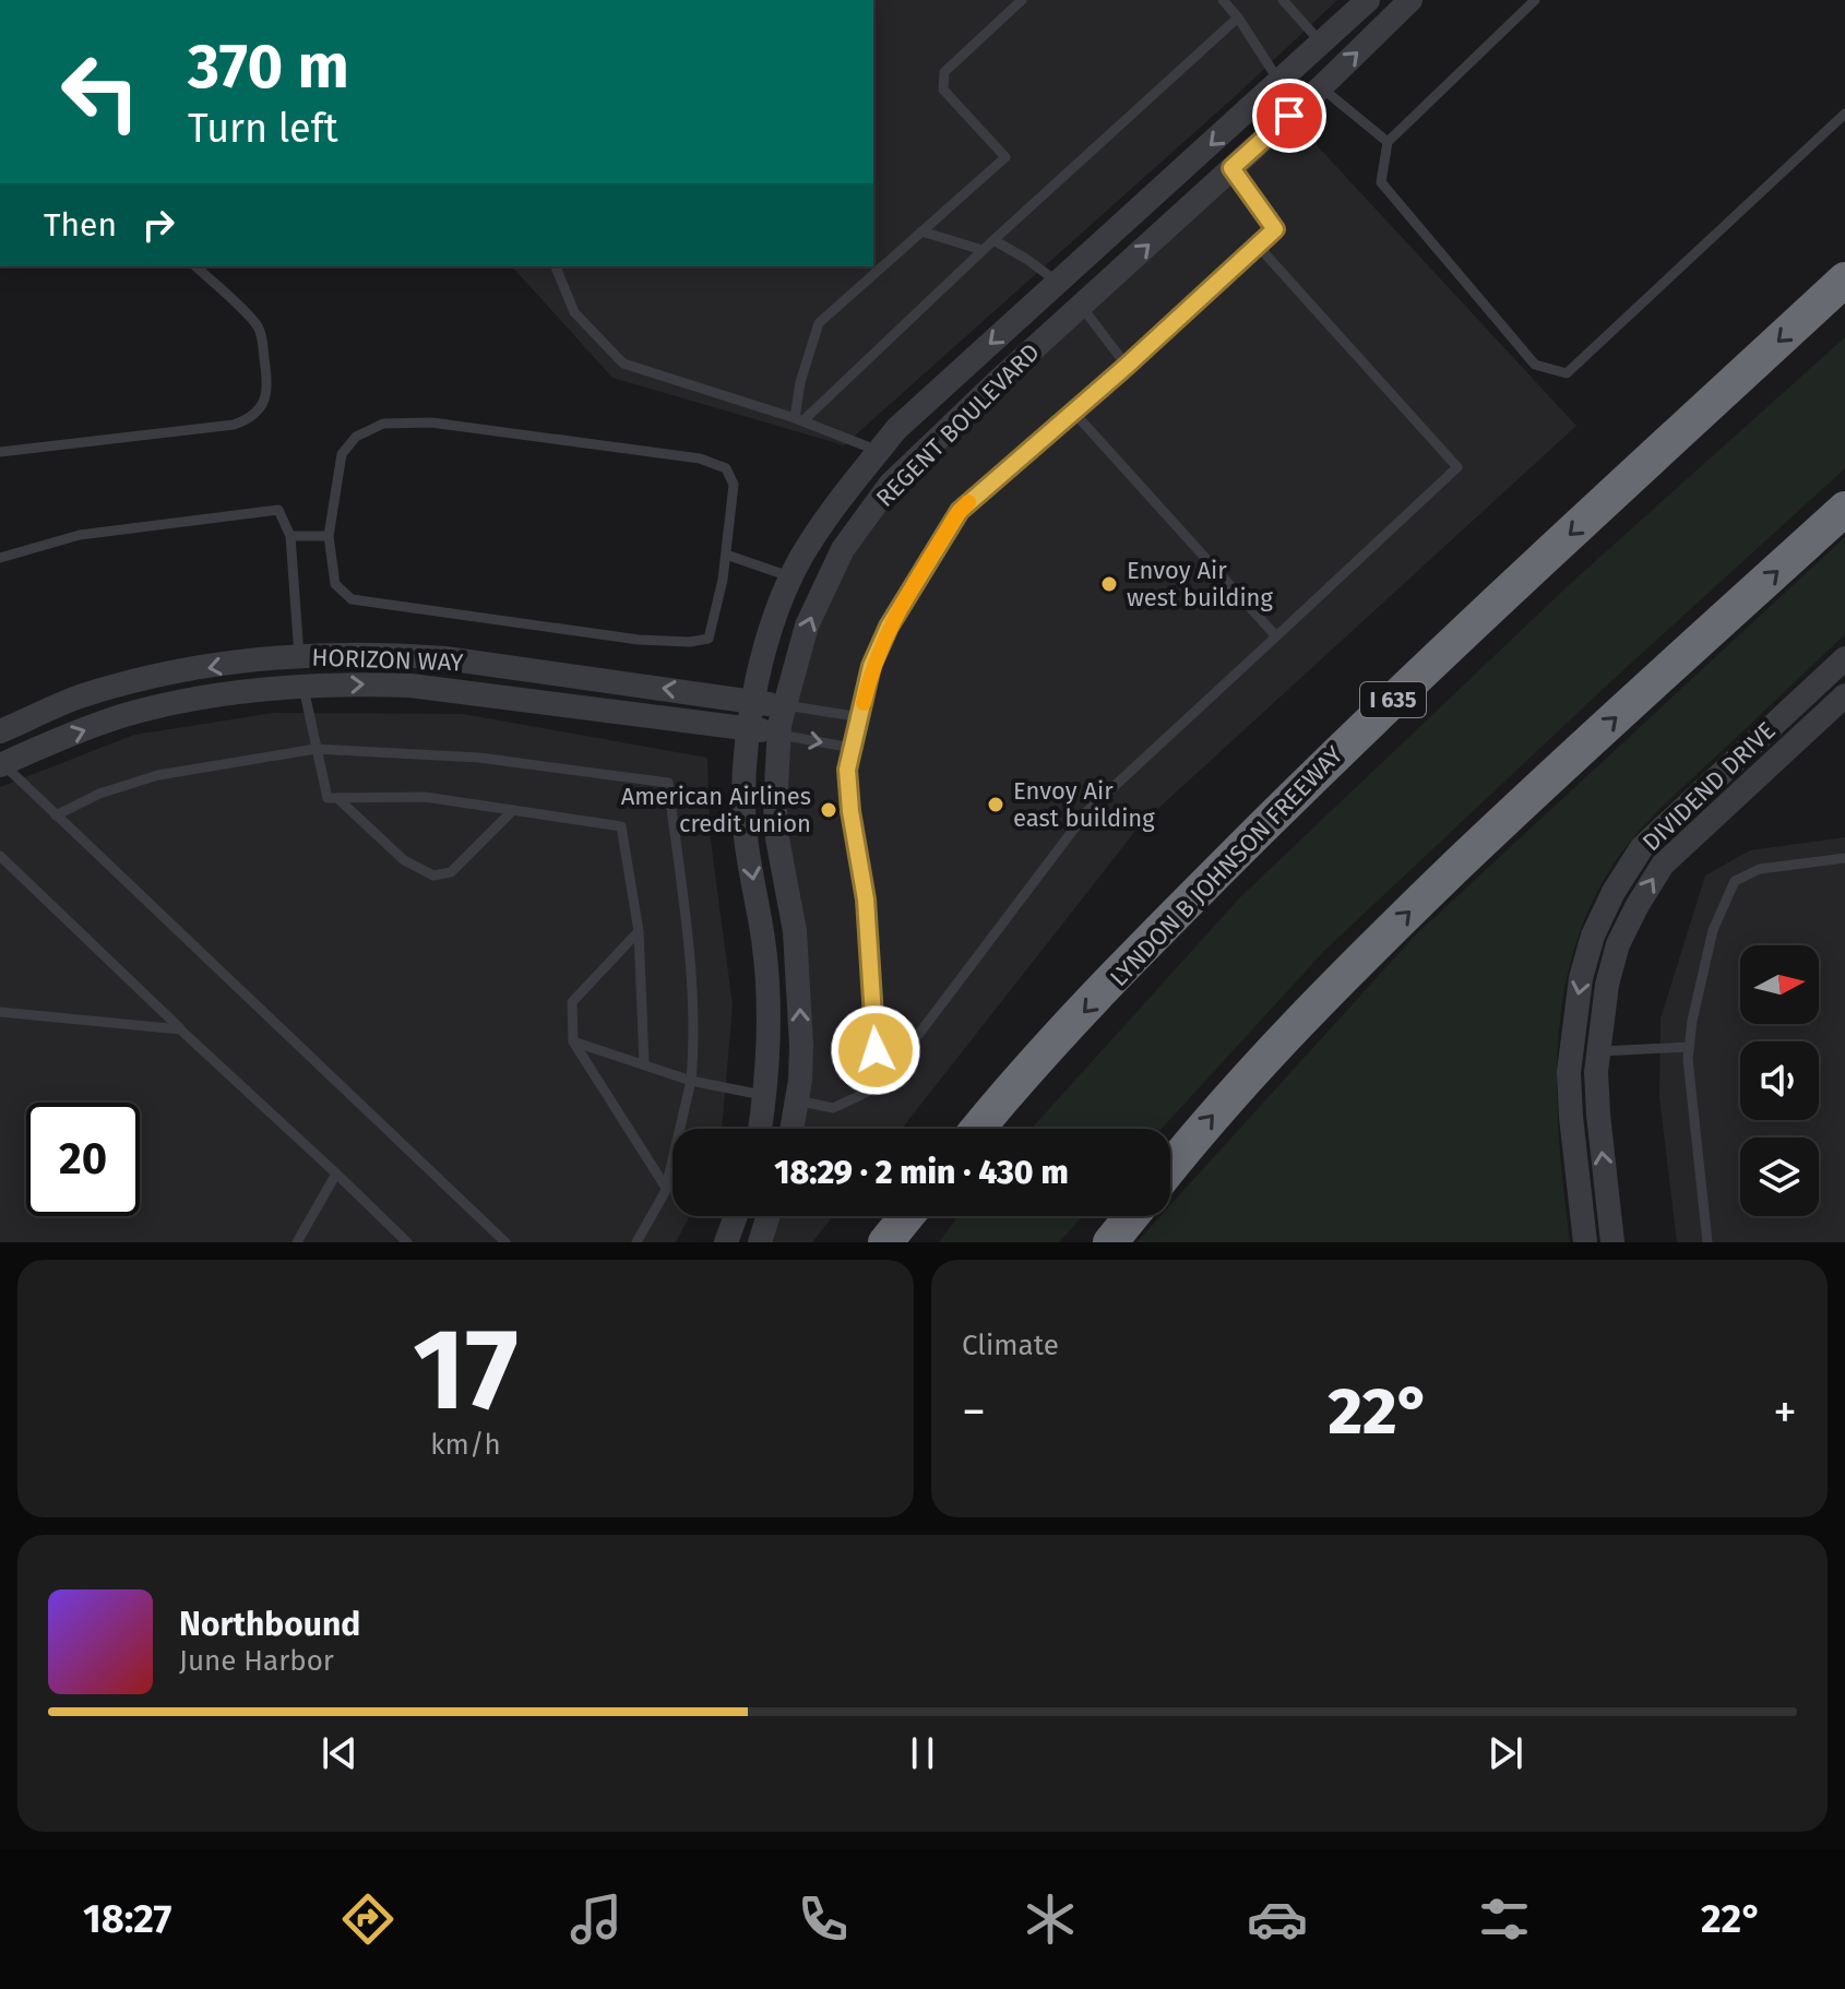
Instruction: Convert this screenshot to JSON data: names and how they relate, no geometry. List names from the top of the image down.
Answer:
{
  "streets": {
    "highway": ["I 635", "LYNDON B JOHNSON FREEWAY"],
    "street": ["REGENT BOULEVARD", "HORIZON WAY", "DIVIDEND DRIVE"]
  },
  "crossings": [
    ["REGENT BOULEVARD", "HORIZON WAY"]
  ],
  "places": ["Envoy Air west building", "Envoy Air east building", "American Airlines credit union"],
  "north": "right",
  "page": {
    "turn": ["370 m", "Turn left"],
    "then": "Then",
    "limit": "20",
    "trip": "18:29 · 2 min · 430 m",
    "tile": [
      ["17", "km/h"],
      "Climate"
    ],
    "heat": ["−", "22°", "+"],
    "song": ["Northbound", "June Harbor"],
    "tabs": ["18:27", "22°"]
  }
}
